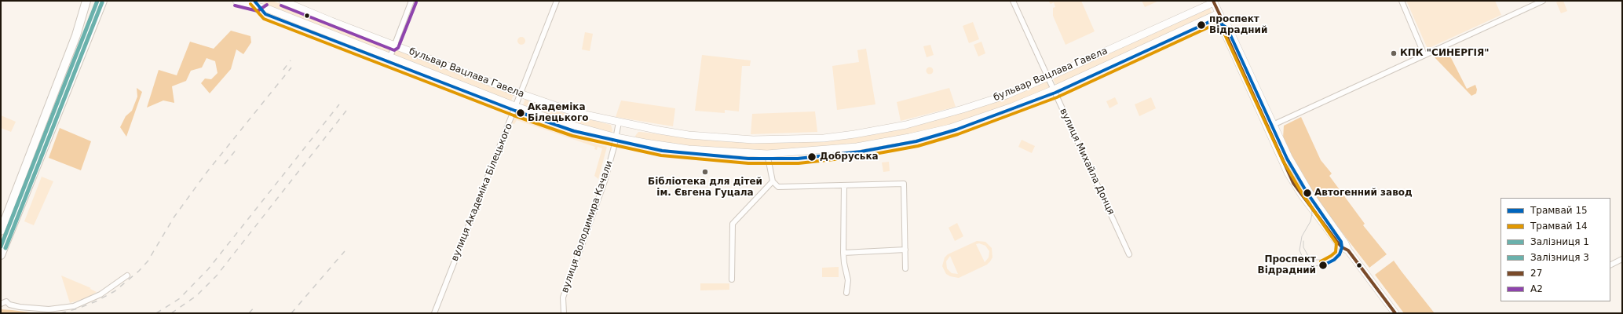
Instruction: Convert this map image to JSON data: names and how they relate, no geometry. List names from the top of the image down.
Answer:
{
  "streets": {
    "main road": ["бульвар Вацлава Гавела"],
    "street": ["вулиця Михайла Донця", "вулиця Академіка Білецького", "вулиця Володимира Качали"]
  },
  "crossings": [
    ["бульвар Вацлава Гавела", "вулиця Михайла Донця"],
    ["бульвар Вацлава Гавела", "вулиця Академіка Білецького"],
    ["бульвар Вацлава Гавела", "вулиця Володимира Качали"]
  ],
  "places": [
    "проспект Відрадний",
    "КПК \"СИНЕРГІЯ\"",
    "Академіка Білецького",
    "Добруська",
    "Бібліотека для дітей ім. Євгена Гуцала",
    "Автогенний завод",
    "Проспект Відрадний"
  ],
  "lines": [
    "tram line 15",
    "rail line 1",
    "transit line 27",
    "rail line 3",
    "transit line А2",
    "tram line 14"
  ],
  "legend": [
    "Трамвай 15",
    "Трамвай 14",
    "Залізниця 1",
    "Залізниця 3",
    "27",
    "А2"
  ]
}
